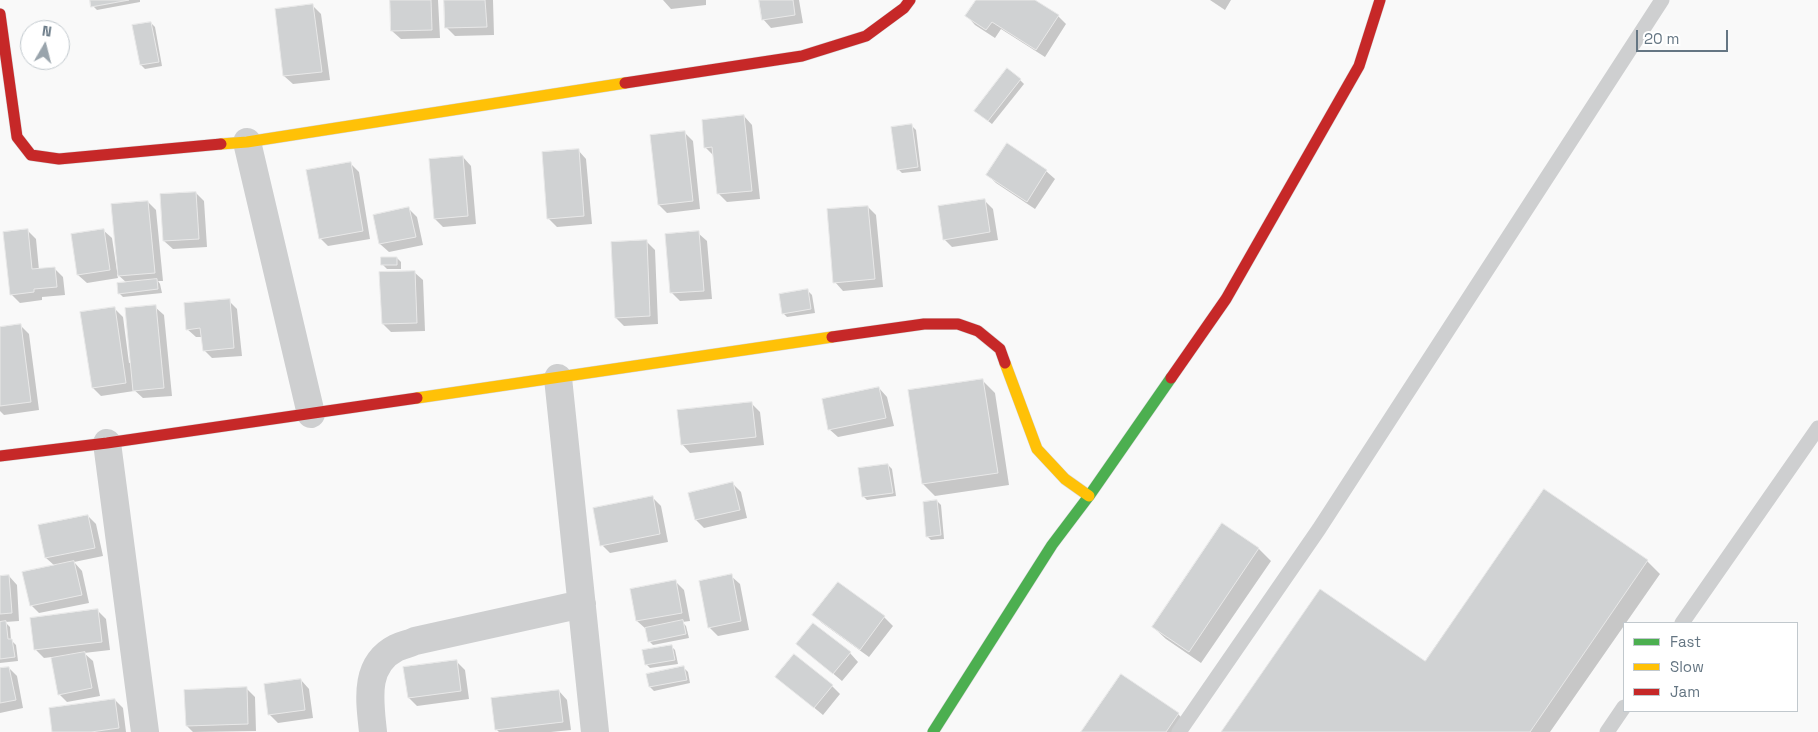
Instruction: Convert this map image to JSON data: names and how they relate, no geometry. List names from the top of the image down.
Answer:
{
  "legend": ["Fast", "Slow", "Jam"],
  "scale_bar": "20 m",
  "north": "top"
}
